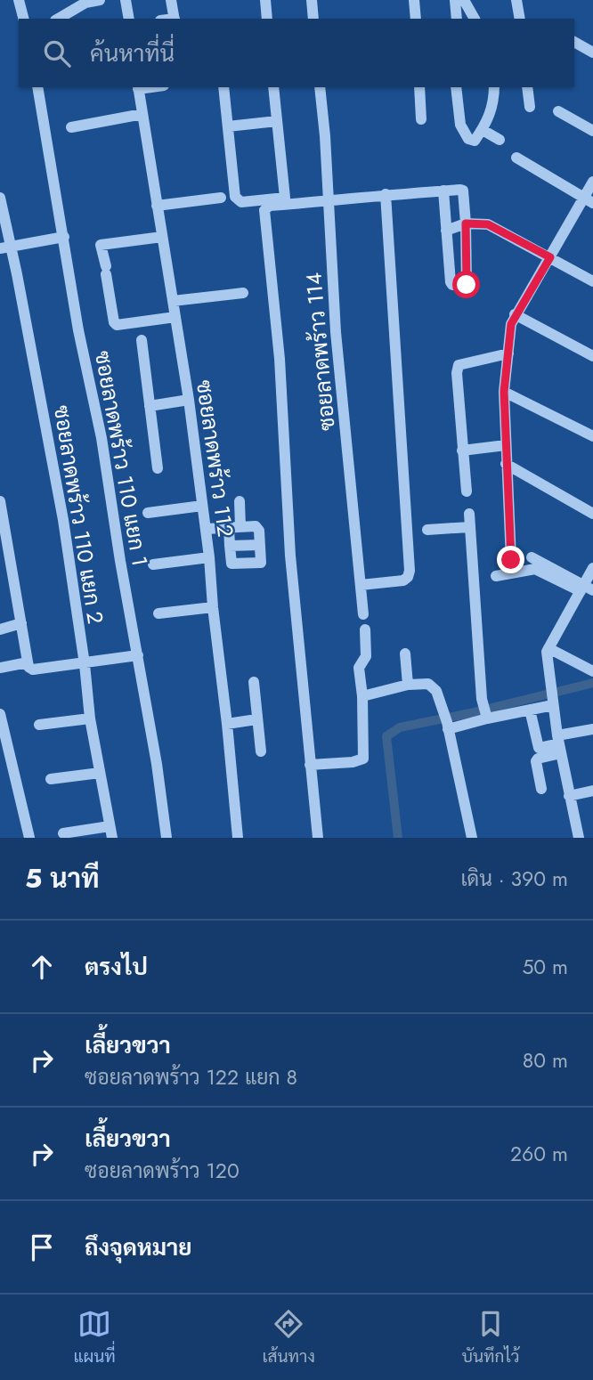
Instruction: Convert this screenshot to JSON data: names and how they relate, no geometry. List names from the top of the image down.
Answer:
{
  "streets": {
    "street": [
      "ซอยลาดพร้าว 114",
      "ซอยลาดพร้าว 110 แยก 1",
      "ซอยลาดพร้าว 112",
      "ซอยลาดพร้าว 110 แยก 2"
    ]
  },
  "page": {
    "search": "ค้นหาที่นี่",
    "heading": ["5 นาที", "เดิน · 390 m"],
    "list": [
      ["ตรงไป", "50 m"],
      ["เลี้ยวขวา", "ซอยลาดพร้าว 122 แยก 8", "80 m"],
      ["เลี้ยวขวา", "ซอยลาดพร้าว 120", "260 m"],
      "ถึงจุดหมาย"
    ],
    "nav": ["แผนที่", "เส้นทาง", "บันทึกไว้"]
  }
}
